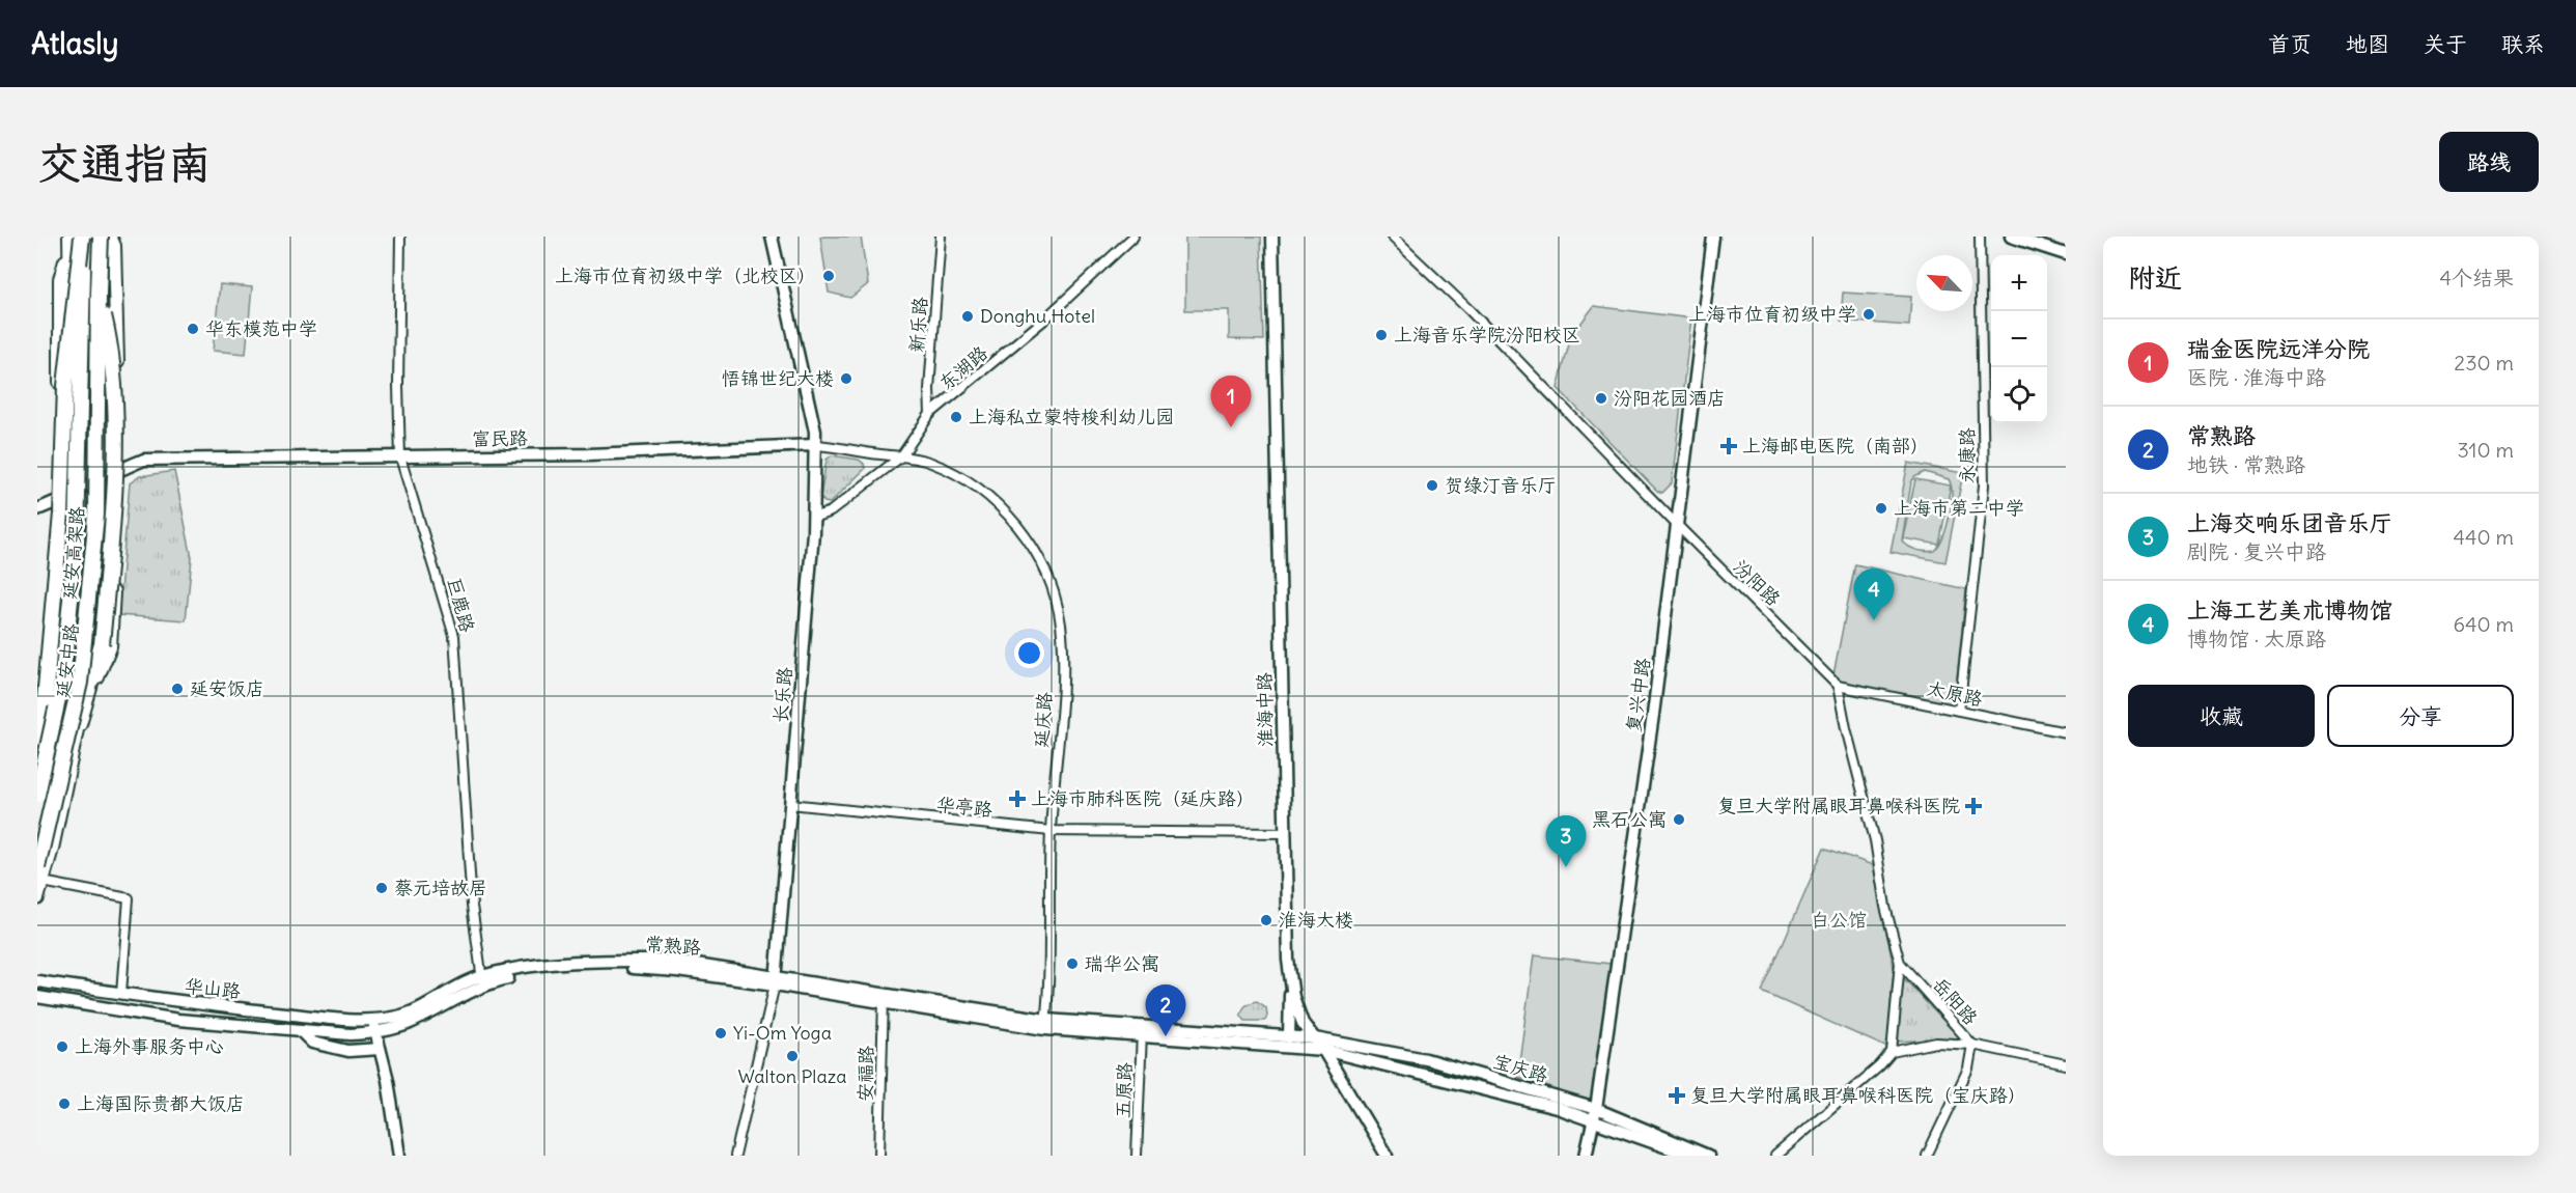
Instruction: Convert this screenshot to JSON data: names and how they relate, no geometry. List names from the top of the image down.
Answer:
{
  "streets": {
    "highway": ["延安高架路"],
    "main road": [
      "富民路",
      "延安中路",
      "长乐路",
      "复兴中路",
      "淮海中路",
      "常熟路",
      "华山路",
      "宝庆路"
    ],
    "street": [
      "新乐路",
      "东湖路",
      "永康路",
      "汾阳路",
      "巨鹿路",
      "太原路",
      "延庆路",
      "华亭路",
      "岳阳路",
      "安福路",
      "五原路"
    ]
  },
  "crossings": [
    ["新乐路", "东湖路"],
    ["东湖路", "富民路"],
    ["东湖路", "长乐路"],
    ["东湖路", "延庆路"],
    ["富民路", "巨鹿路"],
    ["富民路", "延安中路"],
    ["富民路", "长乐路"],
    ["富民路", "延庆路"],
    ["永康路", "太原路"],
    ["延安高架路", "延安中路"],
    ["汾阳路", "太原路"],
    ["汾阳路", "复兴中路"],
    ["巨鹿路", "常熟路"],
    ["长乐路", "华亭路"],
    ["长乐路", "常熟路"],
    ["复兴中路", "宝庆路"],
    ["淮海中路", "华亭路"],
    ["淮海中路", "常熟路"],
    ["淮海中路", "宝庆路"],
    ["延庆路", "华亭路"],
    ["延庆路", "常熟路"],
    ["常熟路", "华山路"],
    ["常熟路", "宝庆路"],
    ["常熟路", "安福路"],
    ["常熟路", "五原路"]
  ],
  "parks": ["白公馆"],
  "places": {
    "other": [
      "上海市位育初级中学（北校区）",
      "上海市位育初级中学",
      "Donghu Hotel",
      "华东模范中学",
      "上海音乐学院汾阳校区",
      "悟锦世纪大楼",
      "汾阳花园酒店",
      "上海私立蒙特梭利幼儿园",
      "贺绿汀音乐厅",
      "上海市第二中学",
      "延安饭店",
      "黑石公寓",
      "蔡元培故居",
      "淮海大楼",
      "瑞华公寓",
      "Yi-Om Yoga",
      "上海外事服务中心",
      "Walton Plaza",
      "上海国际贵都大饭店"
    ],
    "health": [
      "上海邮电医院（南部）",
      "上海市肺科医院（延庆路）",
      "复旦大学附属眼耳鼻喉科医院",
      "复旦大学附属眼耳鼻喉科医院（宝庆路）"
    ]
  },
  "north": "top left",
  "page": {
    "header": "Atlasly",
    "nav": [
      "首页",
      "地图",
      "关于",
      "联系"
    ],
    "buttons": [
      "路线",
      ["收藏", "分享"]
    ],
    "title": "交通指南",
    "heading": ["附近", "4个结果"],
    "map_buttons": ["+", "−"],
    "list": [
      {
        "mark": "1",
        "name": "瑞金医院远洋分院",
        "note": "医院 · 淮海中路",
        "value": "230 m"
      },
      {
        "mark": "2",
        "name": "常熟路",
        "note": "地铁 · 常熟路",
        "value": "310 m"
      },
      {
        "mark": "3",
        "name": "上海交响乐团音乐厅",
        "note": "剧院 · 复兴中路",
        "value": "440 m"
      },
      {
        "mark": "4",
        "name": "上海工艺美术博物馆",
        "note": "博物馆 · 太原路",
        "value": "640 m"
      }
    ],
    "pins": [
      "1",
      "4",
      "3",
      "2"
    ]
  }
}
